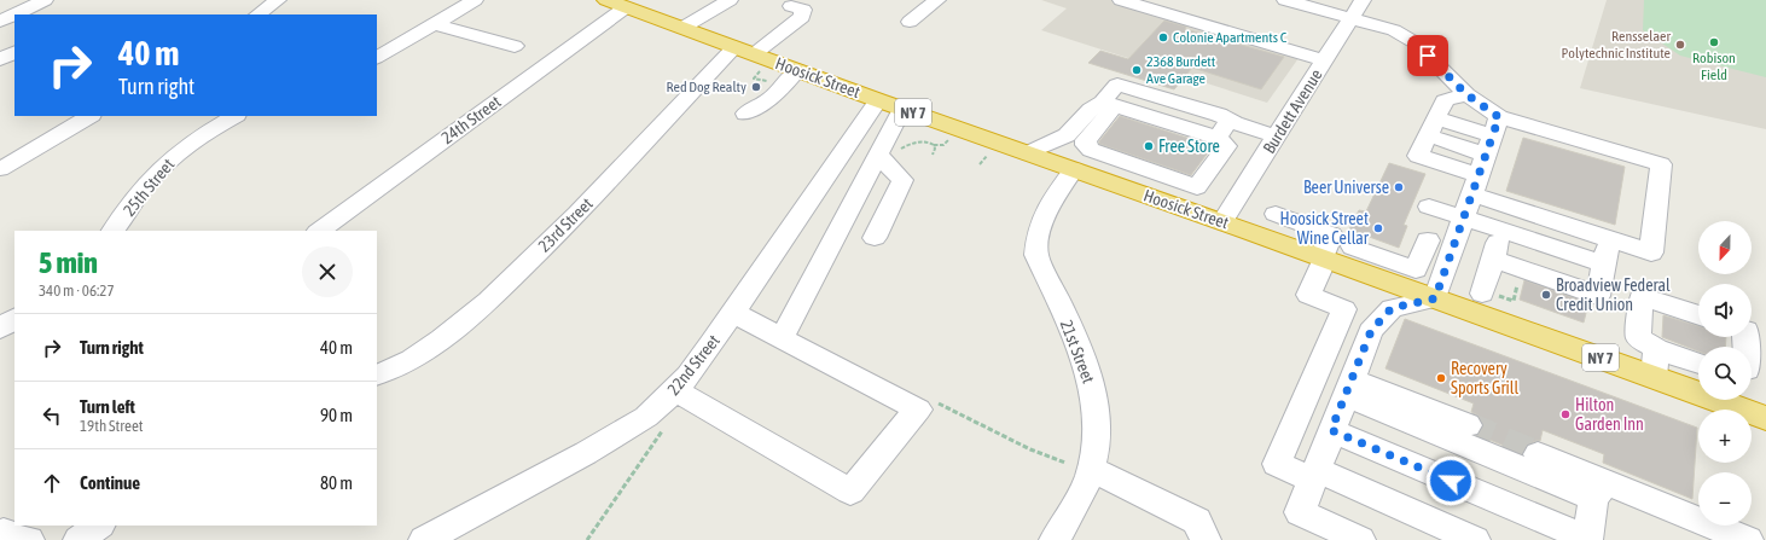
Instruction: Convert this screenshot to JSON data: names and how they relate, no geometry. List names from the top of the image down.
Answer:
{
  "streets": {
    "highway": ["Hoosick Street", "NY 7"],
    "street": [
      "Burdett Avenue",
      "24th Street",
      "25th Street",
      "23rd Street",
      "21st Street",
      "22nd Street"
    ]
  },
  "crossings": [
    ["Hoosick Street", "Burdett Avenue"],
    ["Hoosick Street", "24th Street"],
    ["Hoosick Street", "23rd Street"],
    ["Hoosick Street", "21st Street"],
    ["Hoosick Street", "22nd Street"]
  ],
  "places": [
    "Colonie Apartments C",
    "Robison Field",
    "Rensselaer Polytechnic Institute",
    "2368 Burdett Ave Garage",
    "Red Dog Realty",
    "Free Store",
    "Beer Universe",
    "Hoosick Street Wine Cellar",
    "Broadview Federal Credit Union",
    "Recovery Sports Grill",
    "Hilton Garden Inn"
  ],
  "north": "bottom",
  "page": {
    "turn": ["40 m", "Turn right"],
    "map_buttons": ["+", "−"],
    "heading": ["5 min", "340 m · 06:27"],
    "list": [
      {
        "name": "Turn right",
        "value": "40 m"
      },
      {
        "name": "Turn left",
        "note": "19th Street",
        "value": "90 m"
      },
      {
        "name": "Continue",
        "value": "80 m"
      }
    ]
  }
}
